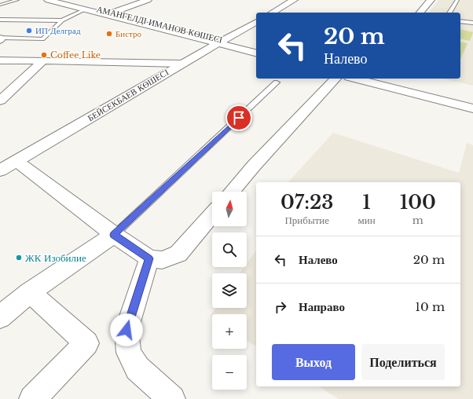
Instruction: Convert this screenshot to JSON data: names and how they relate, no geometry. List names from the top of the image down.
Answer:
{
  "streets": {
    "street": ["АМАНГЕЛДІ ИМАНОВ КӨШЕСІ", "БЕЙСЕКБАЕВ КӨШЕСІ"]
  },
  "crossings": [
    ["АМАНГЕЛДІ ИМАНОВ КӨШЕСІ", "БЕЙСЕКБАЕВ КӨШЕСІ"]
  ],
  "places": [
    "ИП Делград",
    "Бистро",
    "Coffee Like",
    "ЖК Изобилие"
  ],
  "north": "top",
  "page": {
    "turn": ["20 m", "Налево"],
    "eta": [
      "07:23",
      "Прибытие",
      "1",
      "мин",
      "100",
      "m"
    ],
    "map_buttons": ["+", "−"],
    "list": [
      {
        "name": "Налево",
        "value": "20 m"
      },
      {
        "name": "Направо",
        "value": "10 m"
      }
    ],
    "buttons": ["Выход", "Поделиться"]
  }
}
